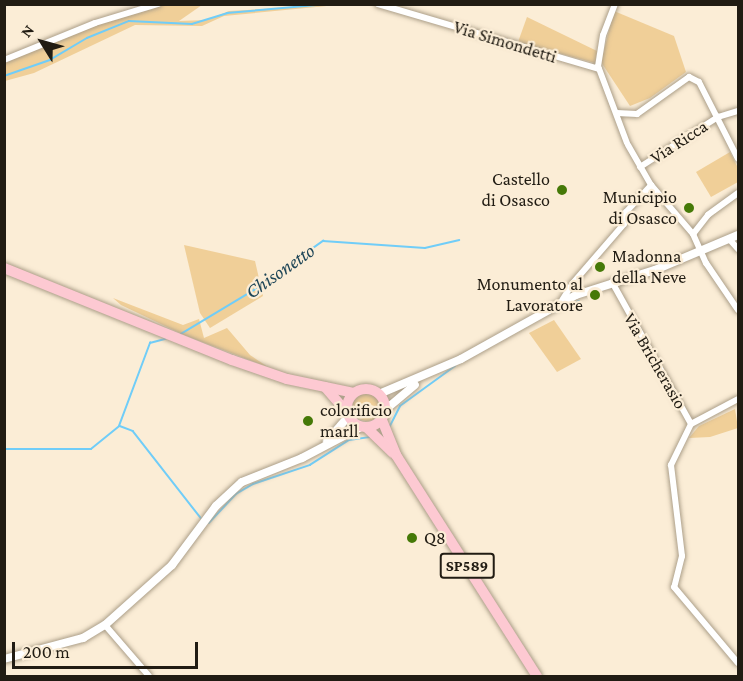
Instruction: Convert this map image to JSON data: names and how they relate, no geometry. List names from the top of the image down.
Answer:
{
  "streets": {
    "main road": ["SP589"],
    "street": ["Via Simondetti", "Via Ricca", "Via Bricherasio"]
  },
  "water": ["Chisonetto"],
  "places": [
    "Castello di Osasco",
    "Municipio di Osasco",
    "Madonna della Neve",
    "Monumento al Lavoratore",
    "colorificio marll",
    "Q8"
  ],
  "scale_bar": "200 m",
  "north": "top left"
}
